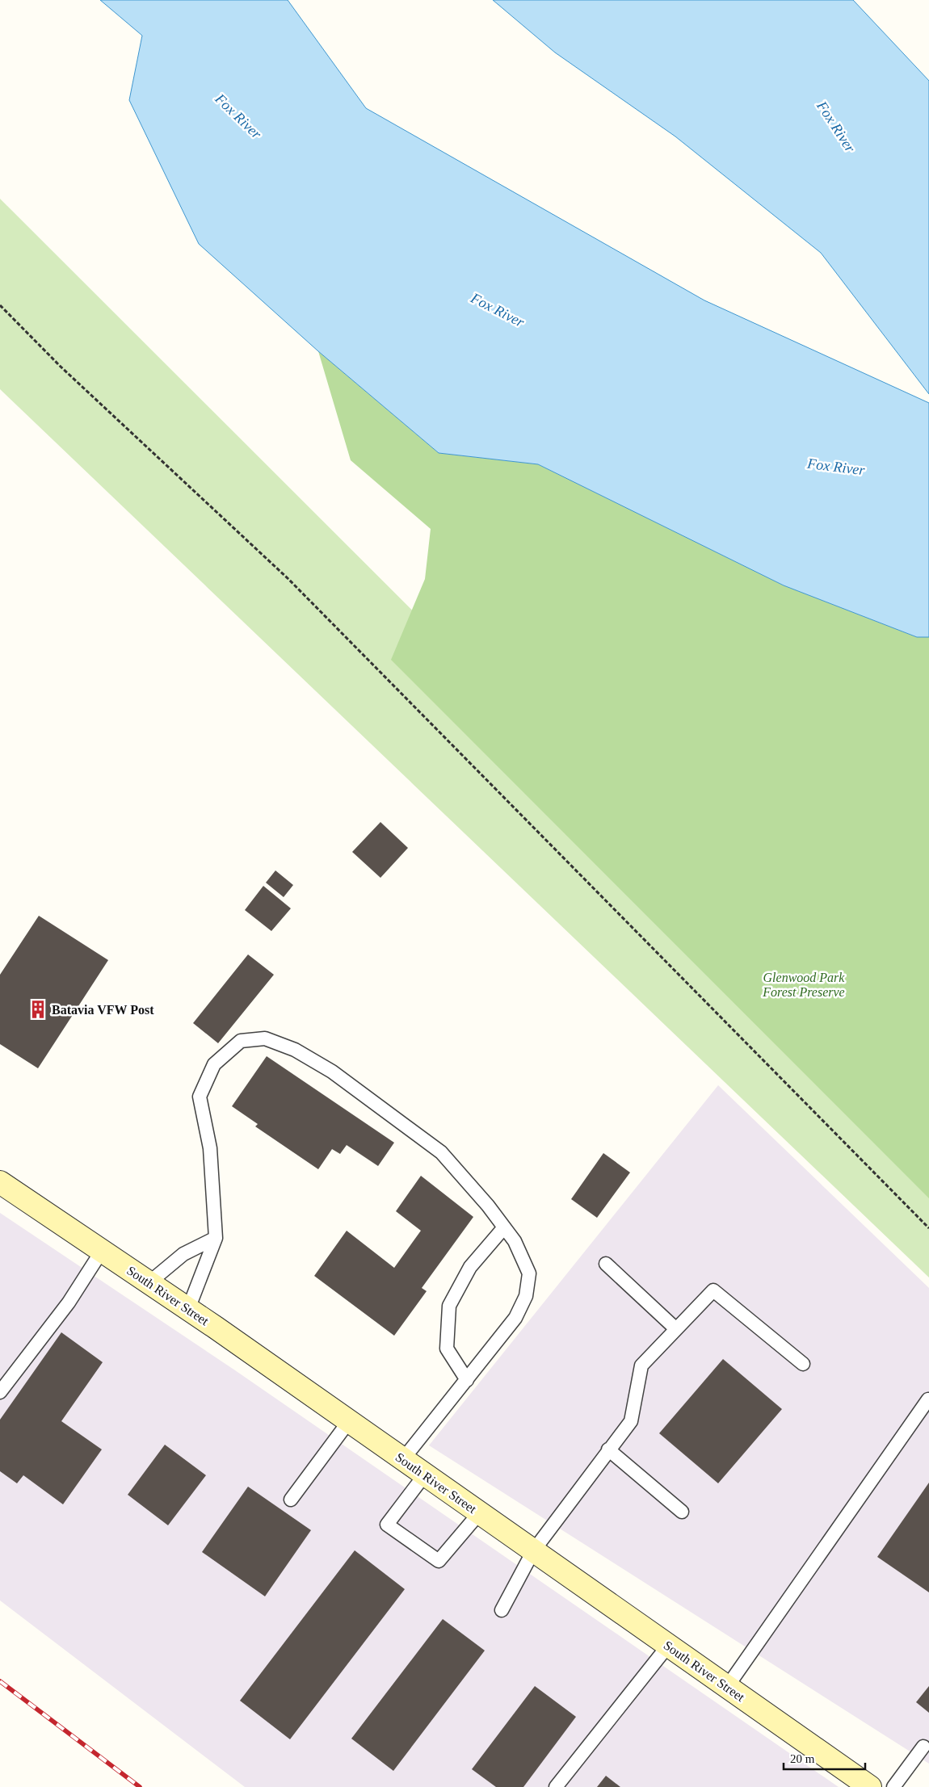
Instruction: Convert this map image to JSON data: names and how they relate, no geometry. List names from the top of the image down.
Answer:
{
  "streets": {
    "main road": ["South River Street"]
  },
  "water": ["Fox River"],
  "parks": ["Glenwood Park Forest Preserve"],
  "places": {
    "building": ["Batavia VFW Post"]
  },
  "scale_bar": "20 m"
}
